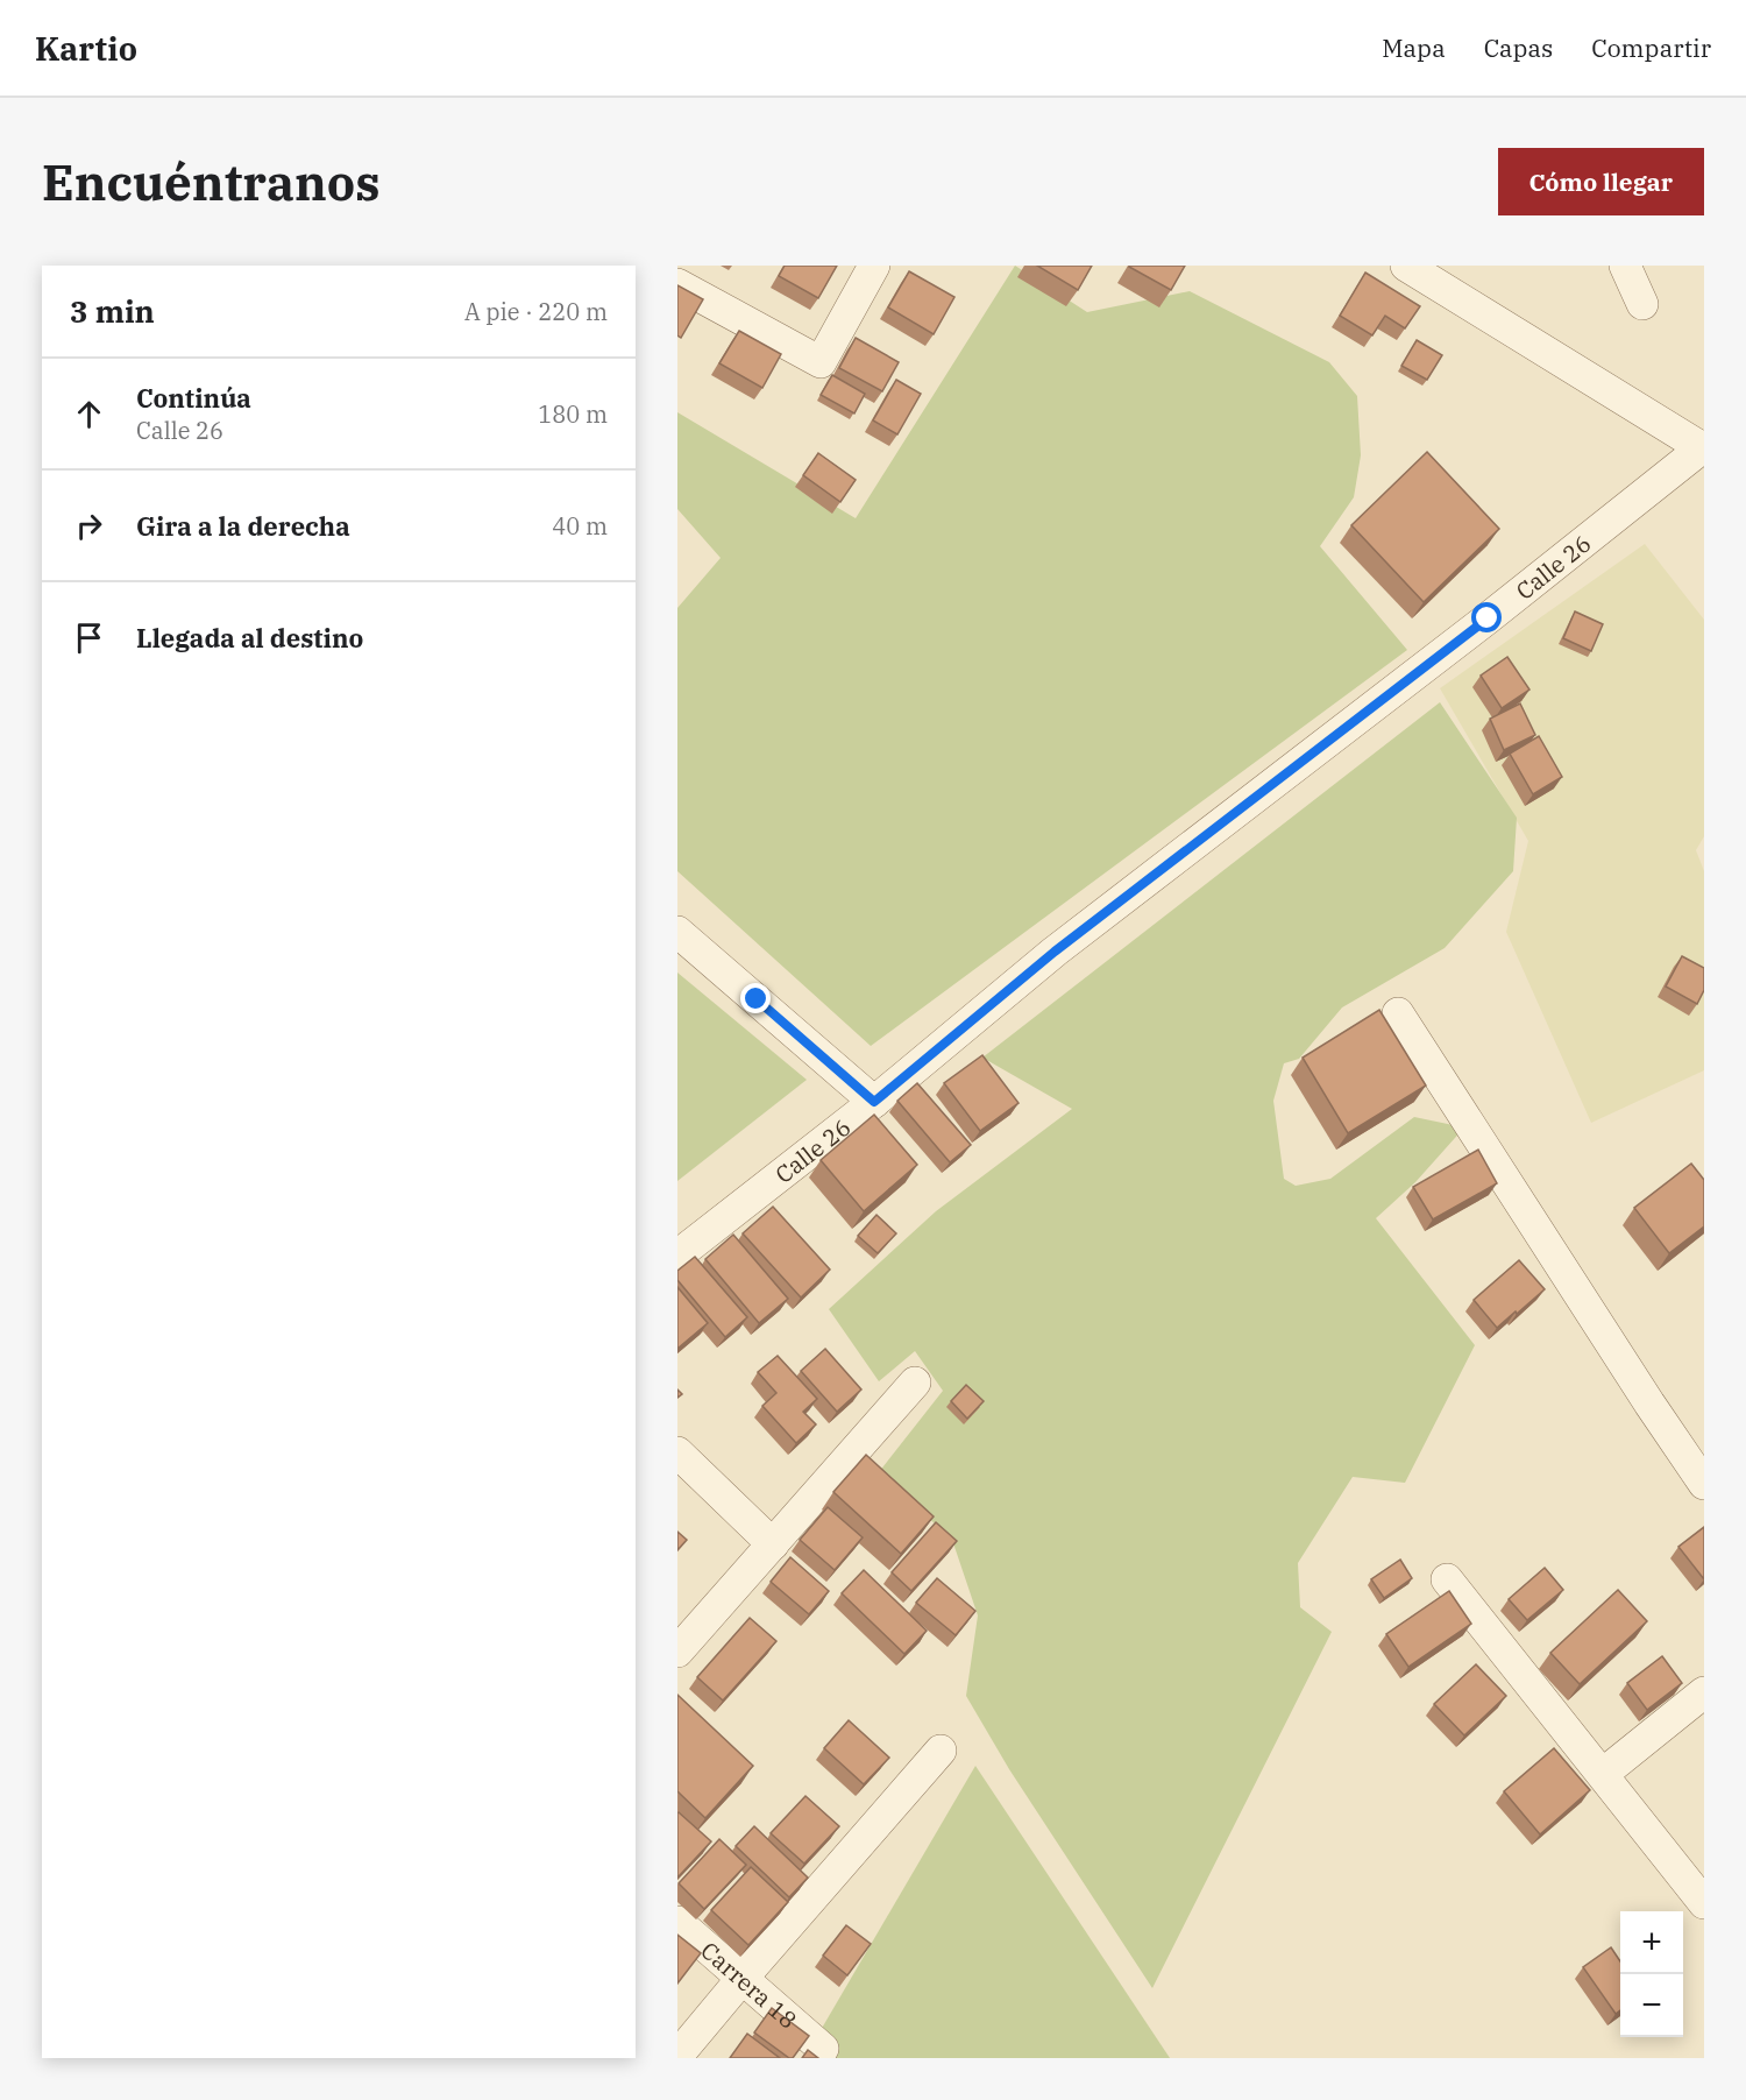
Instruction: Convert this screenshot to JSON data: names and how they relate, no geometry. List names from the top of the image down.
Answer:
{
  "streets": {
    "street": ["Calle 26", "Carrera 18"]
  },
  "page": {
    "header": "Kartio",
    "nav": ["Mapa", "Capas", "Compartir"],
    "buttons": "Cómo llegar",
    "title": "Encuéntranos",
    "heading": ["3 min", "A pie · 220 m"],
    "list": [
      ["Continúa", "Calle 26", "180 m"],
      ["Gira a la derecha", "40 m"],
      "Llegada al destino"
    ],
    "map_buttons": ["+", "−"]
  }
}
